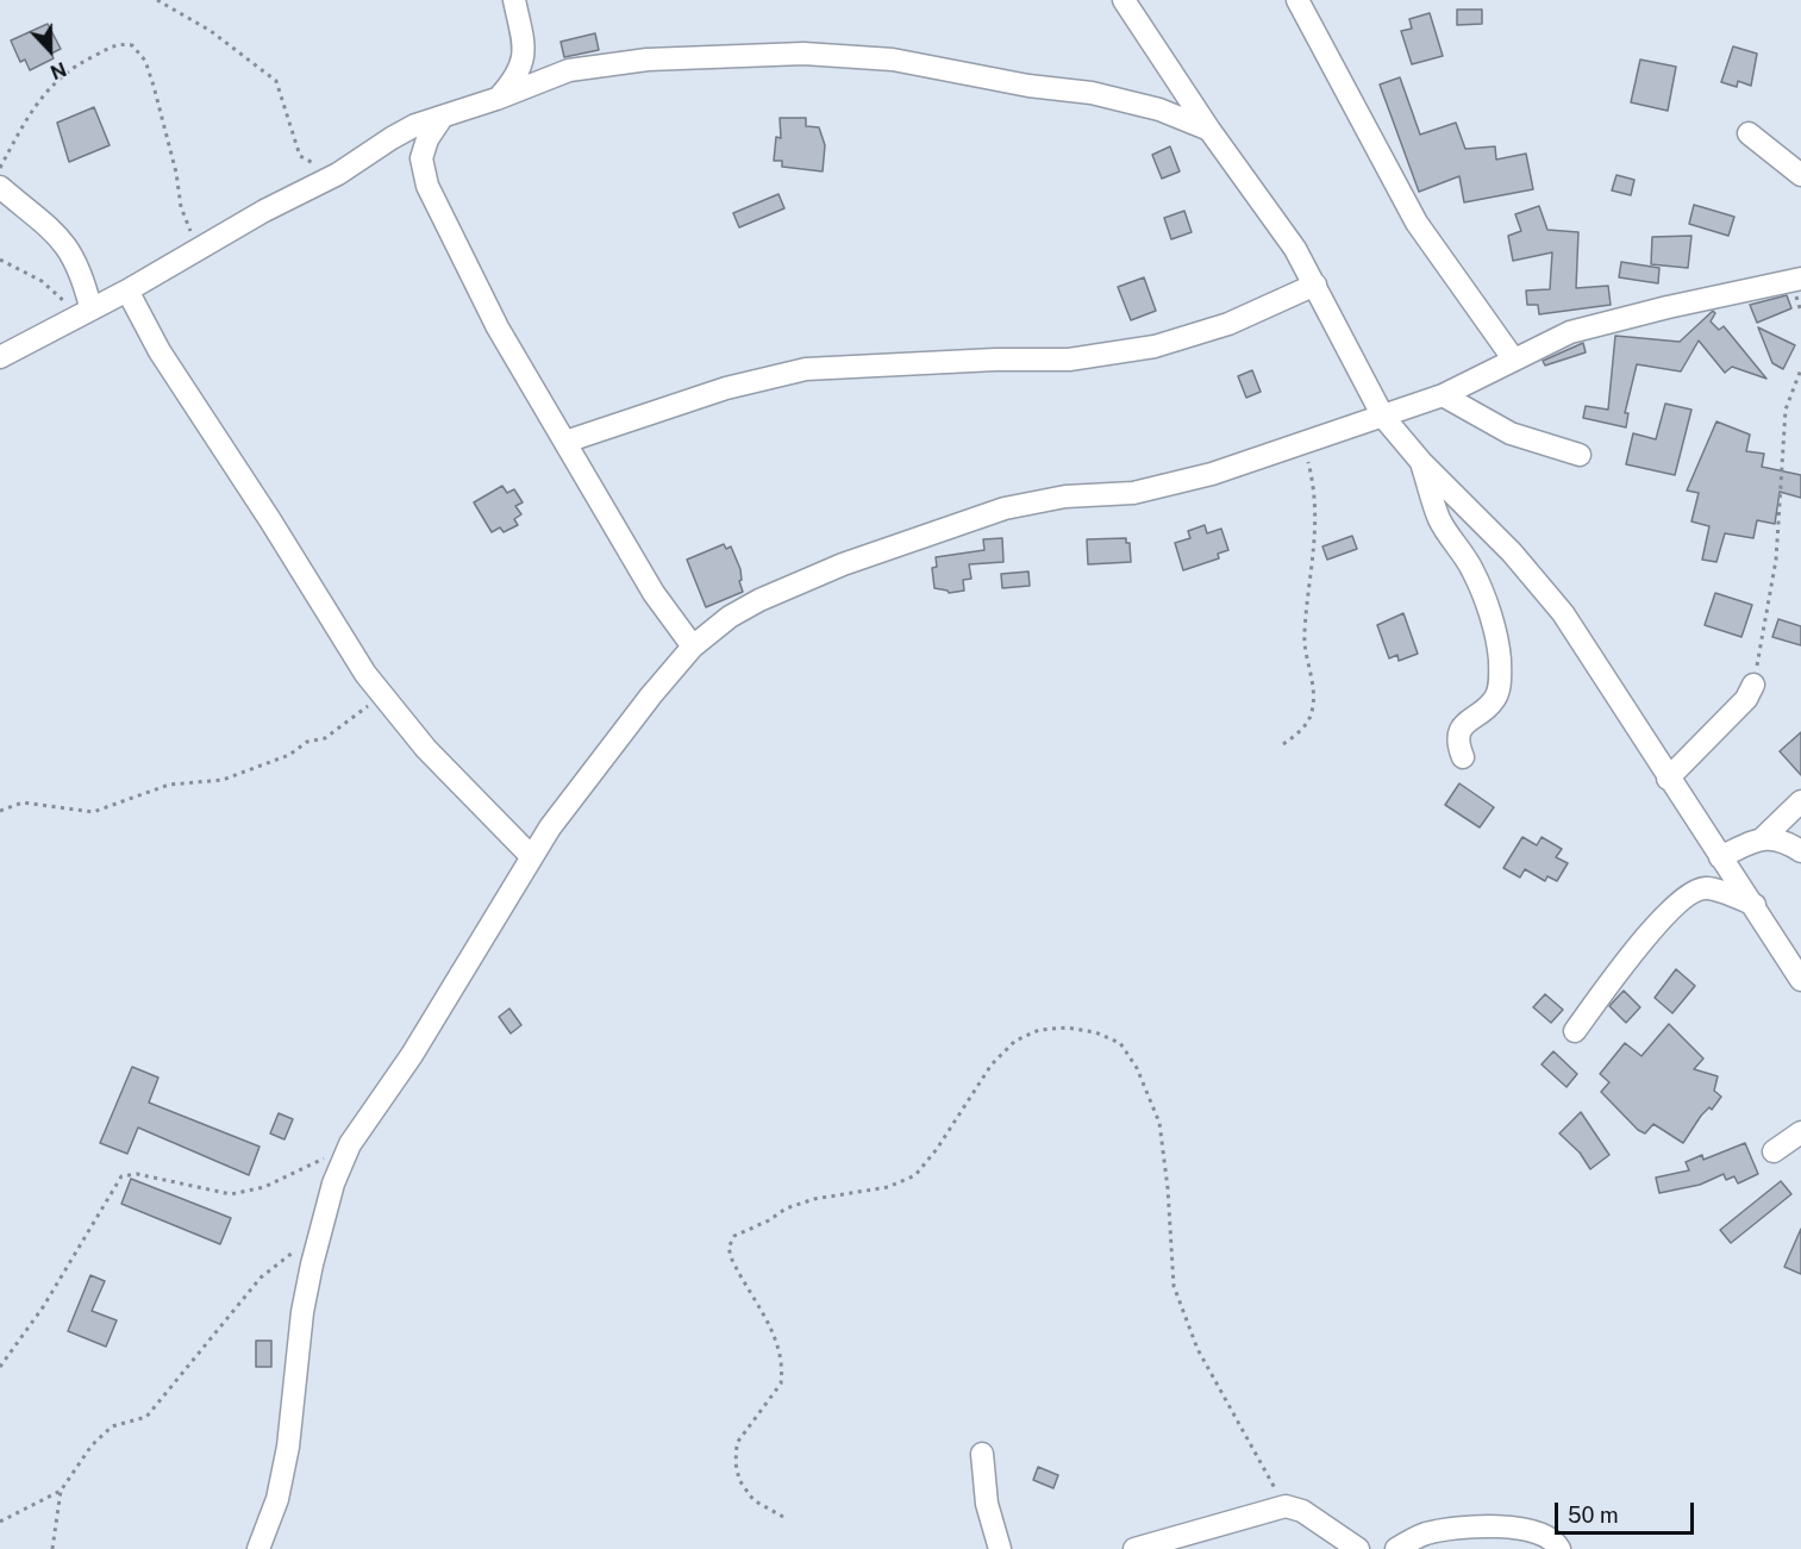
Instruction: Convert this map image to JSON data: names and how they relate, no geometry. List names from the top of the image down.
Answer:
{
  "scale_bar": "50 m",
  "north": "bottom"
}
